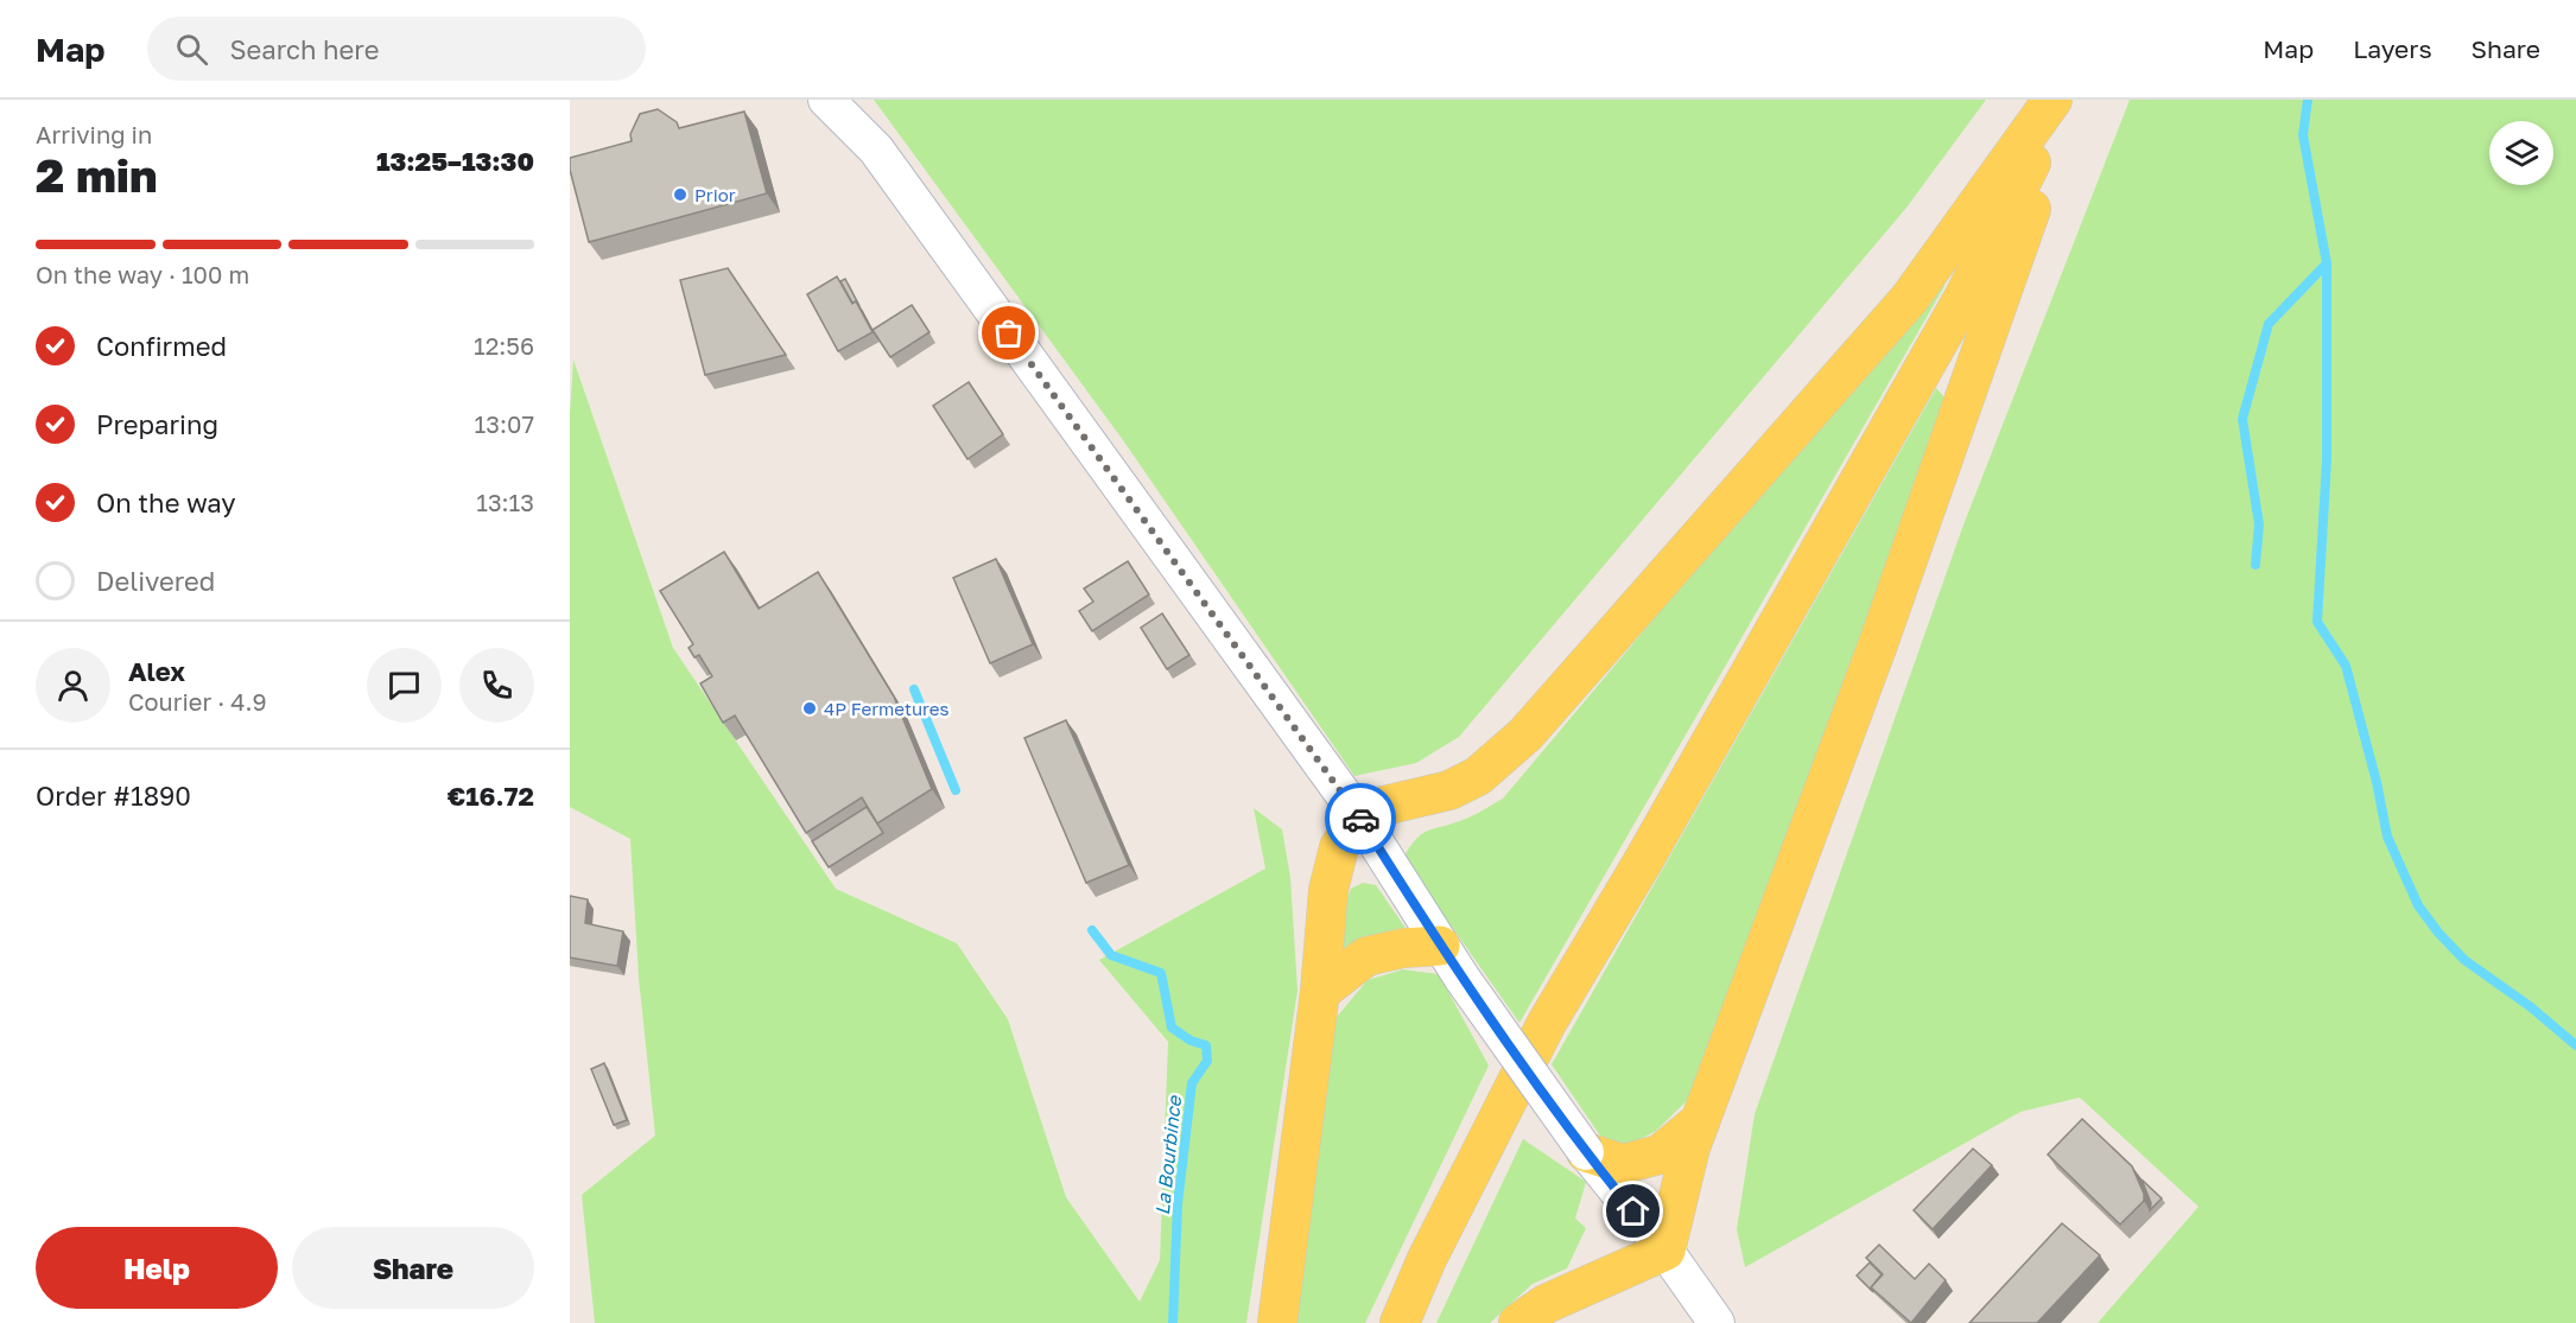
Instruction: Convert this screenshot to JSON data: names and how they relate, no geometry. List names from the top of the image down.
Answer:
{
  "water": ["La Bourbince"],
  "places": ["Prior", "4P Fermetures"],
  "page": {
    "header": "Map",
    "search": "Search here",
    "nav": ["Map", "Layers", "Share"],
    "heading": ["2 min", "Arriving in", "13:25–13:30"],
    "panel": [
      "Alex",
      "Courier · 4.9",
      "Order #1890",
      "€16.72"
    ],
    "bar": "On the way · 100 m",
    "list": [
      ["Confirmed", "12:56"],
      ["Preparing", "13:07"],
      ["On the way", "13:13"],
      "Delivered"
    ],
    "buttons": ["Help", "Share"]
  }
}
